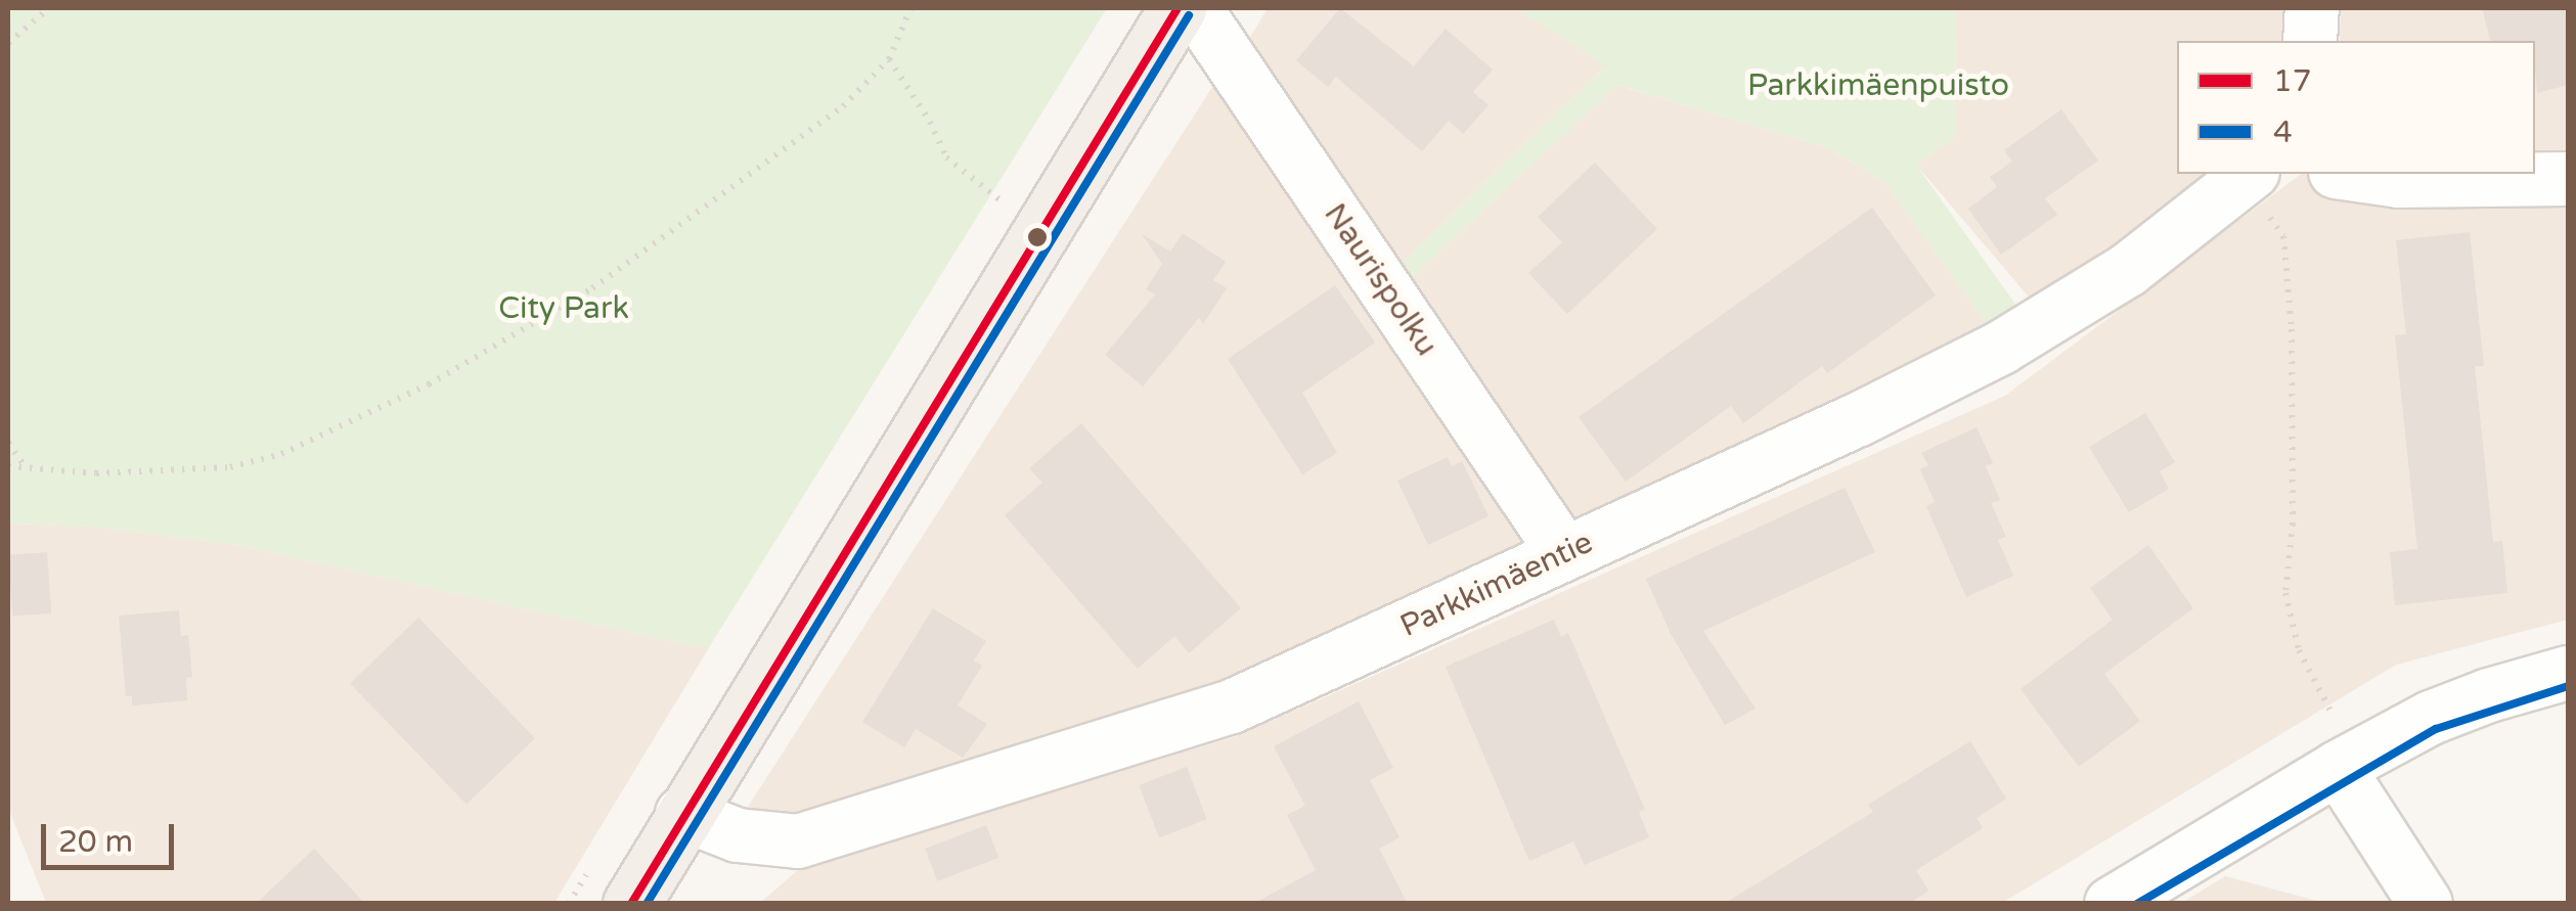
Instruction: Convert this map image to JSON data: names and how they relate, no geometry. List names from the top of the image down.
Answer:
{
  "streets": {
    "street": ["Naurispolku", "Parkkimäentie"]
  },
  "crossings": [
    ["Naurispolku", "Parkkimäentie"]
  ],
  "parks": ["Parkkimäenpuisto", "City Park"],
  "lines": ["transit line 17", "transit line 4"],
  "legend": ["17", "4"],
  "scale_bar": "20 m"
}
